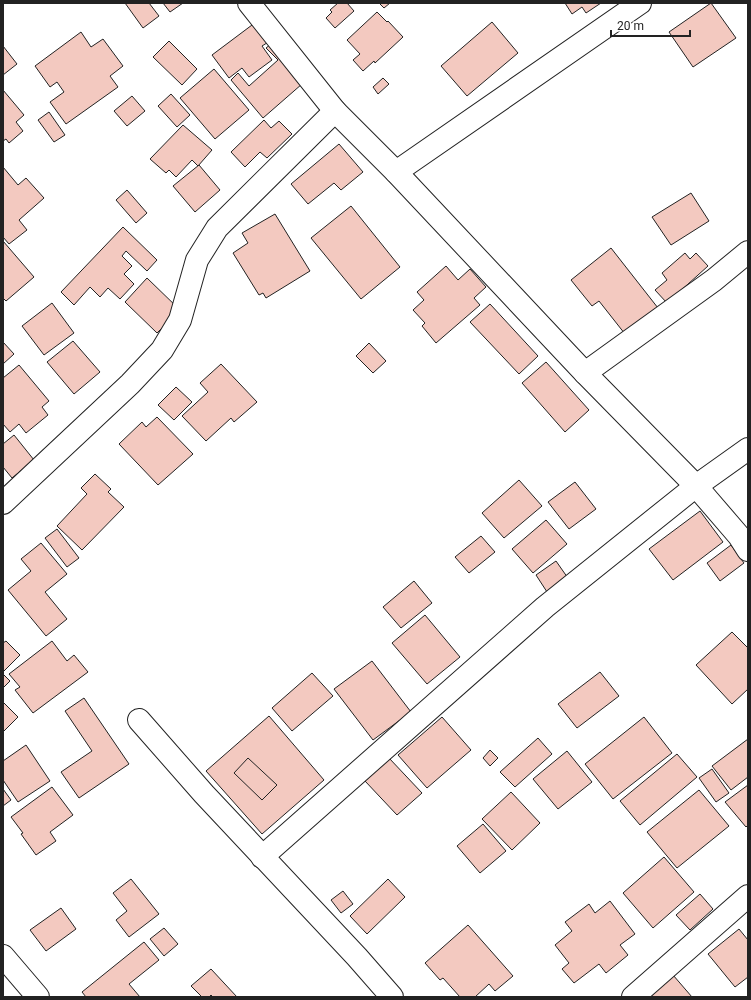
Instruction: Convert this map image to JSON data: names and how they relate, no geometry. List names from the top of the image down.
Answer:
{
  "scale_bar": "20 m"
}
